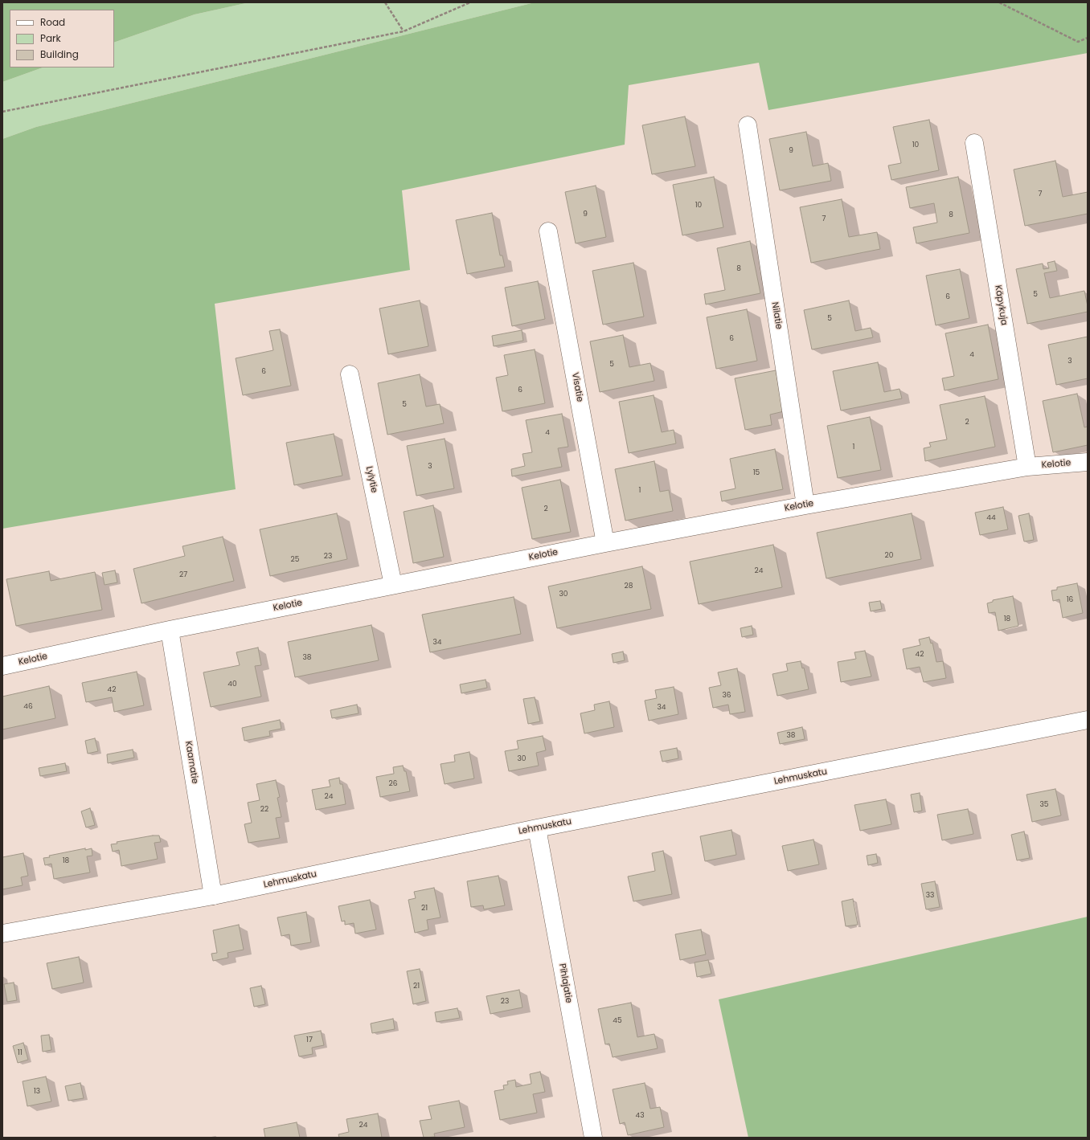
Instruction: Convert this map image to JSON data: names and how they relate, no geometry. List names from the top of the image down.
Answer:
{
  "streets": {
    "street": [
      "Käpykuja",
      "Nilatie",
      "Visatie",
      "Kelotie",
      "Lylytie",
      "Kaarnatie",
      "Lehmuskatu",
      "Pihlajatie"
    ]
  },
  "crossings": [
    ["Käpykuja", "Kelotie"],
    ["Nilatie", "Kelotie"],
    ["Visatie", "Kelotie"],
    ["Kelotie", "Lylytie"],
    ["Kelotie", "Kaarnatie"],
    ["Kaarnatie", "Lehmuskatu"],
    ["Lehmuskatu", "Pihlajatie"]
  ],
  "house_numbers": [
    "10",
    "9",
    "7",
    "10",
    "9",
    "8",
    "7",
    "8",
    "5",
    "6",
    "5",
    "6",
    "4",
    "3",
    "5",
    "6",
    "6",
    "5",
    "2",
    "4",
    "1",
    "3",
    "15",
    "1",
    "2",
    "44",
    "20",
    "23",
    "25",
    "24",
    "27",
    "28",
    "30",
    "16",
    "18",
    "34",
    "42",
    "38",
    "40",
    "42",
    "36",
    "46",
    "34",
    "38",
    "30",
    "26",
    "24",
    "35",
    "22",
    "18",
    "33",
    "21",
    "21",
    "23",
    "45",
    "17",
    "11",
    "13",
    "43",
    "24"
  ],
  "legend": ["Road", "Park", "Building"]
}
